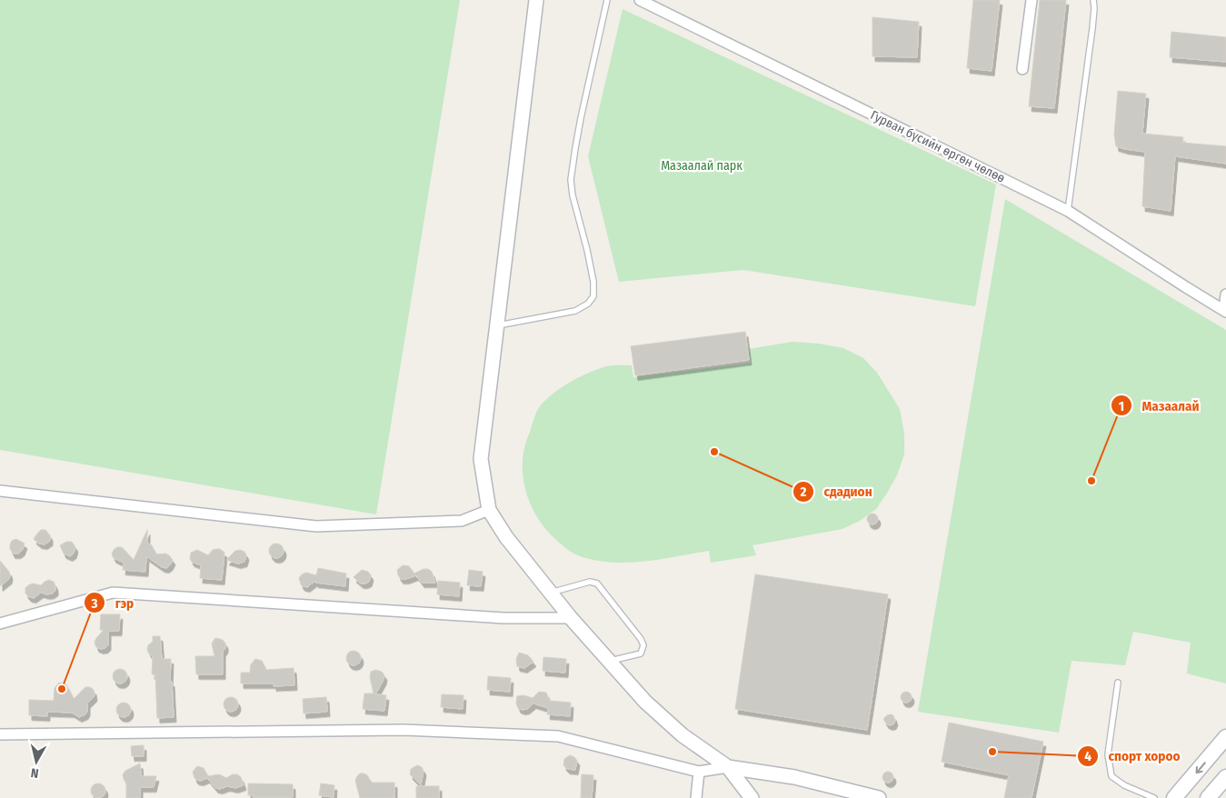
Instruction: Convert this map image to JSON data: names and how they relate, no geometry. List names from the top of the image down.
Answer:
{
  "streets": {
    "street": ["Гурван бүсийн өргөн чөлөө"]
  },
  "parks": ["Мазаалай парк"],
  "places": [
    "сдадион",
    "Мазаалай",
    "гэр",
    "спорт хороо"
  ],
  "north": "bottom"
}
